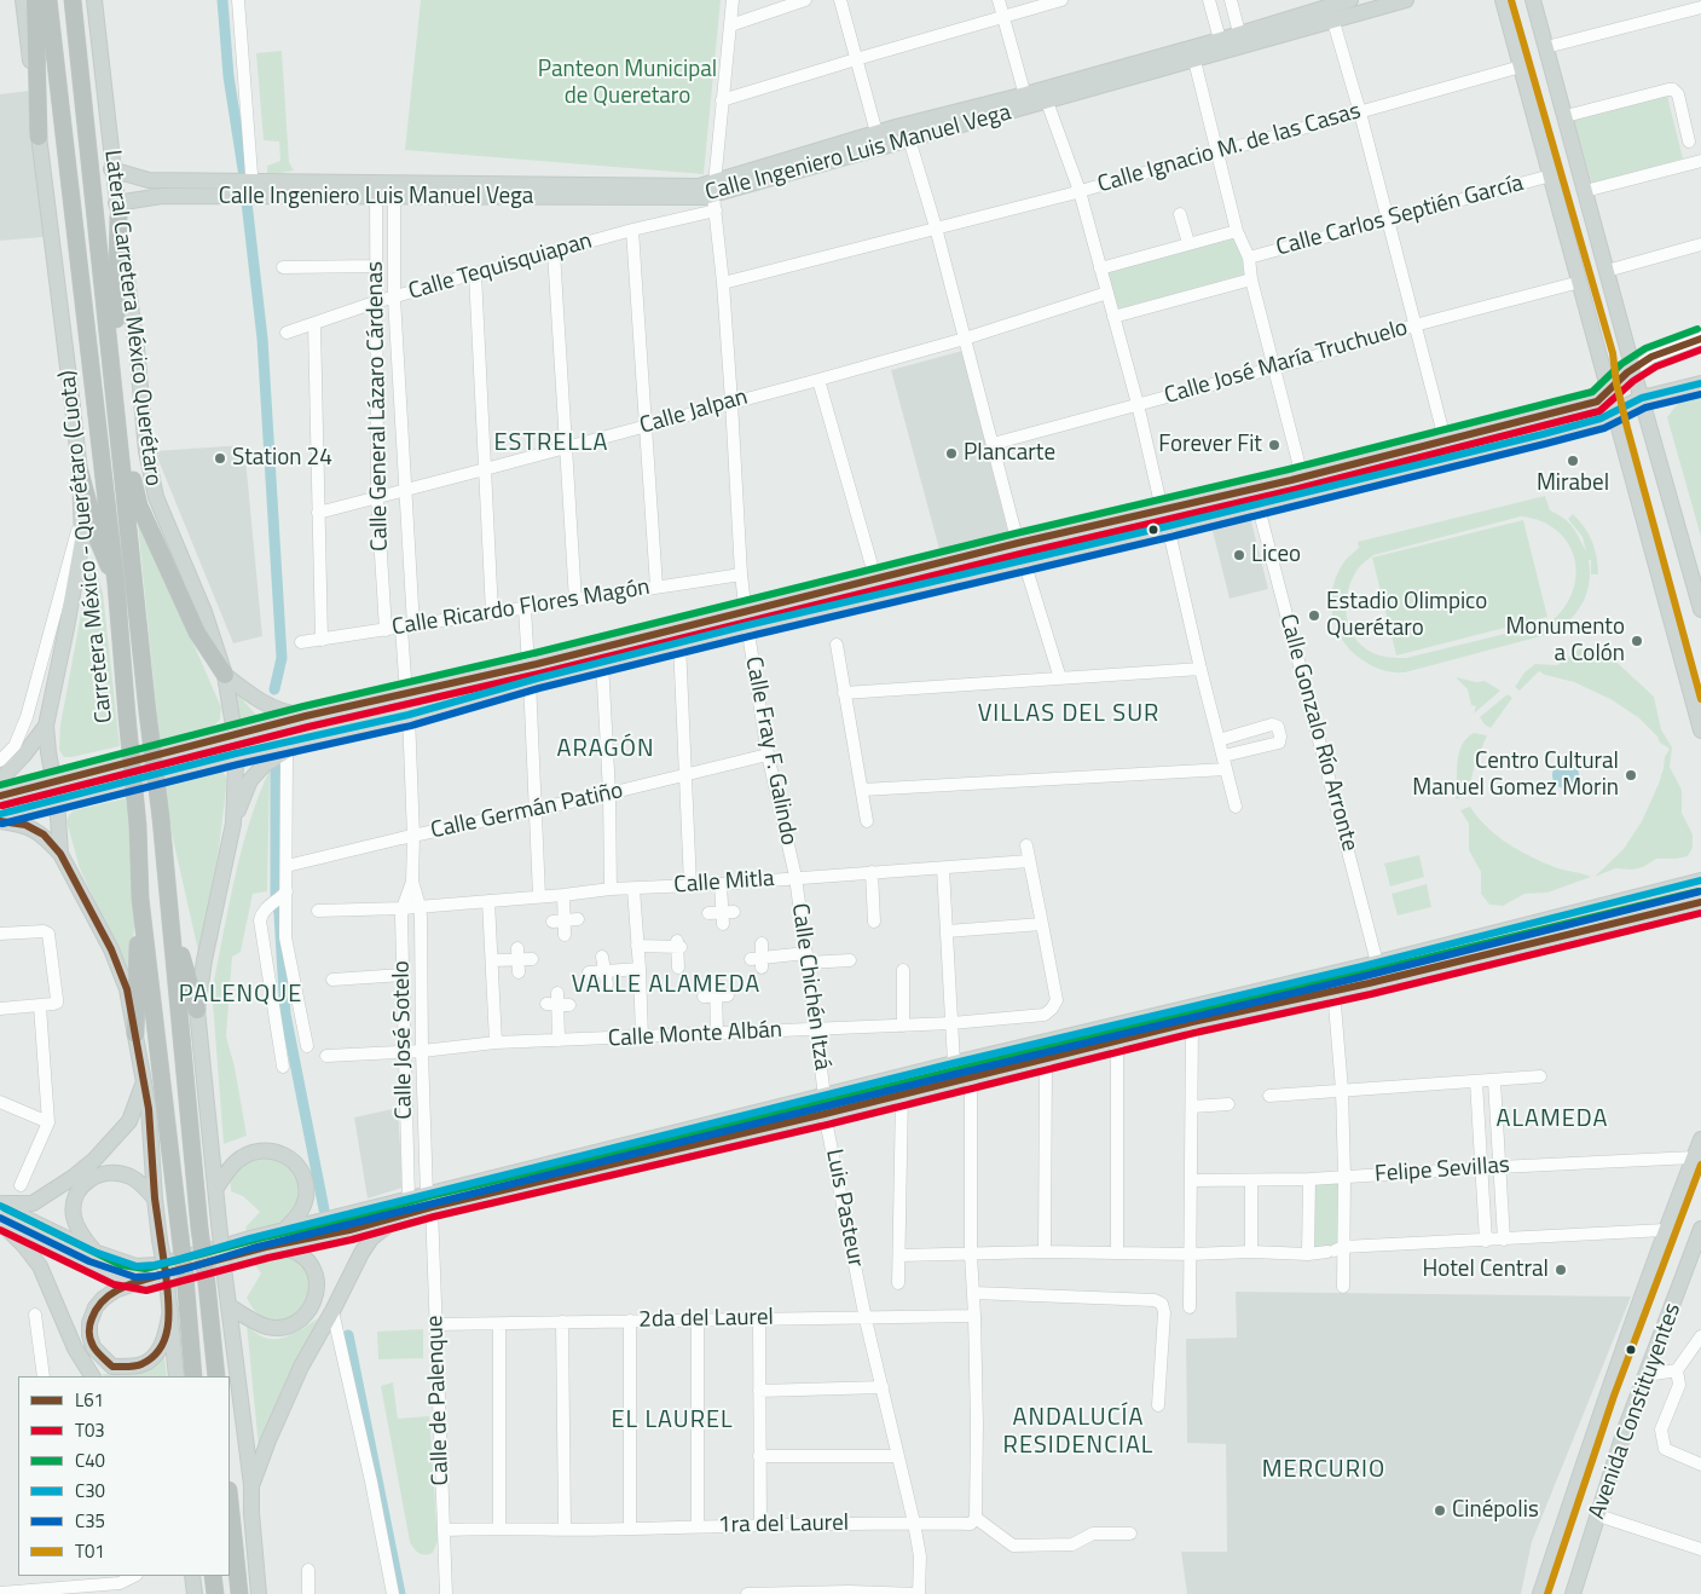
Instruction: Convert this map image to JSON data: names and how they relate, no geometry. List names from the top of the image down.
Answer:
{
  "streets": {
    "highway": ["Carretera México - Querétaro (Cuota)"],
    "main road": ["Calle Ingeniero Luis Manuel Vega", "Lateral Carretera México Querétaro", "Avenida Constituyentes"],
    "street": [
      "Calle Ignacio M. de las Casas",
      "Calle Carlos Septién García",
      "Calle Tequisquiapan",
      "Calle José María Truchuelo",
      "Calle General Lázaro Cárdenas",
      "Calle Jalpan",
      "Calle Ricardo Flores Magón",
      "Calle Gonzalo Río Arronte",
      "Calle Fray F. Galindo",
      "Calle Germán Patiño",
      "Calle Mitla",
      "Calle Chichén Itzá",
      "Calle Monte Albán",
      "Calle José Sotelo",
      "Felipe Sevillas",
      "Luis Pasteur",
      "2da del Laurel",
      "Calle de Palenque",
      "1ra del Laurel"
    ]
  },
  "crossings": [
    ["Calle Ignacio M. de las Casas", "Calle Fray F. Galindo"],
    ["Calle Ingeniero Luis Manuel Vega", "Calle Tequisquiapan"],
    ["Calle Ingeniero Luis Manuel Vega", "Lateral Carretera México Querétaro"],
    ["Calle Ingeniero Luis Manuel Vega", "Calle General Lázaro Cárdenas"],
    ["Calle Ingeniero Luis Manuel Vega", "Calle Fray F. Galindo"],
    ["Calle Tequisquiapan", "Calle General Lázaro Cárdenas"],
    ["Calle Tequisquiapan", "Calle Fray F. Galindo"],
    ["Calle General Lázaro Cárdenas", "Calle Jalpan"],
    ["Calle General Lázaro Cárdenas", "Calle Ricardo Flores Magón"],
    ["Calle Jalpan", "Calle Fray F. Galindo"],
    ["Calle Ricardo Flores Magón", "Calle Fray F. Galindo"],
    ["Calle Fray F. Galindo", "Calle Germán Patiño"],
    ["Calle Fray F. Galindo", "Calle Mitla"],
    ["Calle Fray F. Galindo", "Calle Chichén Itzá"],
    ["Calle Germán Patiño", "Calle José Sotelo"],
    ["Calle Mitla", "Calle Chichén Itzá"],
    ["Calle Mitla", "Calle José Sotelo"],
    ["Calle Chichén Itzá", "Calle Monte Albán"],
    ["Calle Chichén Itzá", "Luis Pasteur"],
    ["Calle Monte Albán", "Calle José Sotelo"],
    ["Calle José Sotelo", "Calle de Palenque"],
    ["Felipe Sevillas", "Avenida Constituyentes"],
    ["Luis Pasteur", "2da del Laurel"],
    ["2da del Laurel", "Calle de Palenque"],
    ["Calle de Palenque", "1ra del Laurel"]
  ],
  "districts": [
    "ESTRELLA",
    "VILLAS DEL SUR",
    "ARAGÓN",
    "VALLE ALAMEDA",
    "PALENQUE",
    "ALAMEDA",
    "ANDALUCÍA RESIDENCIAL",
    "EL LAUREL",
    "MERCURIO"
  ],
  "parks": ["Panteon Municipal de Queretaro"],
  "places": [
    "Forever Fit",
    "Plancarte",
    "Station 24",
    "Mirabel",
    "Liceo",
    "Estadio Olimpico Querétaro",
    "Monumento a Colón",
    "Centro Cultural Manuel Gomez Morin",
    "Hotel Central",
    "Cinépolis"
  ],
  "lines": [
    "transit line T01",
    "transit line C40",
    "transit line L61",
    "transit line T03",
    "transit line C30",
    "transit line C35"
  ],
  "legend": [
    "L61",
    "T03",
    "C40",
    "C30",
    "C35",
    "T01"
  ]
}
